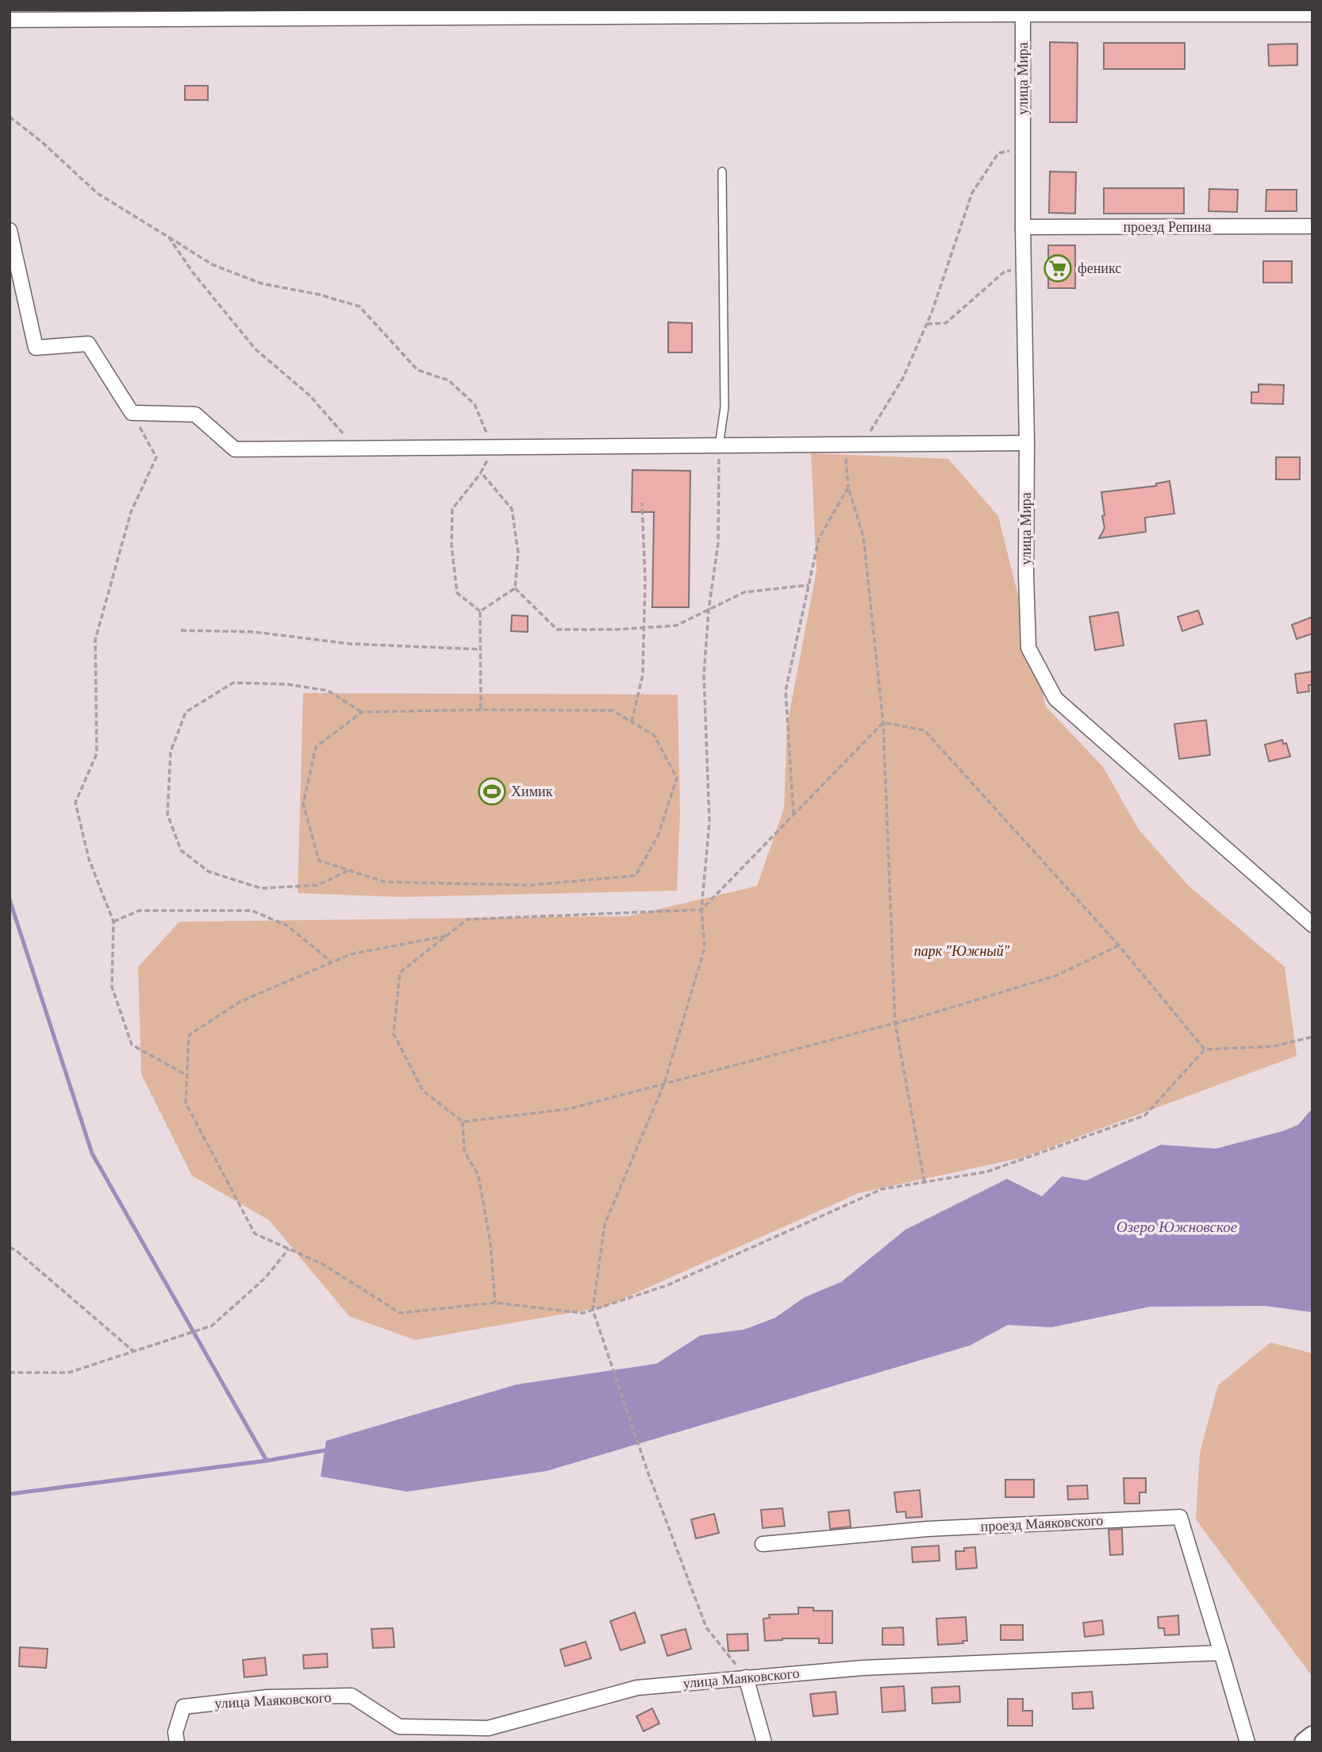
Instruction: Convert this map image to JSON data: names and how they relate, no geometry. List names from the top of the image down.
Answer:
{
  "streets": {
    "street": [
      "улица Мира",
      "проезд Репина",
      "проезд Маяковского",
      "улица Маяковского"
    ]
  },
  "crossings": [
    ["улица Мира", "проезд Репина"],
    ["проезд Маяковского", "улица Маяковского"]
  ],
  "water": ["Озеро Южновское"],
  "parks": ["парк \"Южный\""],
  "places": {
    "supermarket": ["феникс"],
    "sports": ["Химик"]
  }
}
